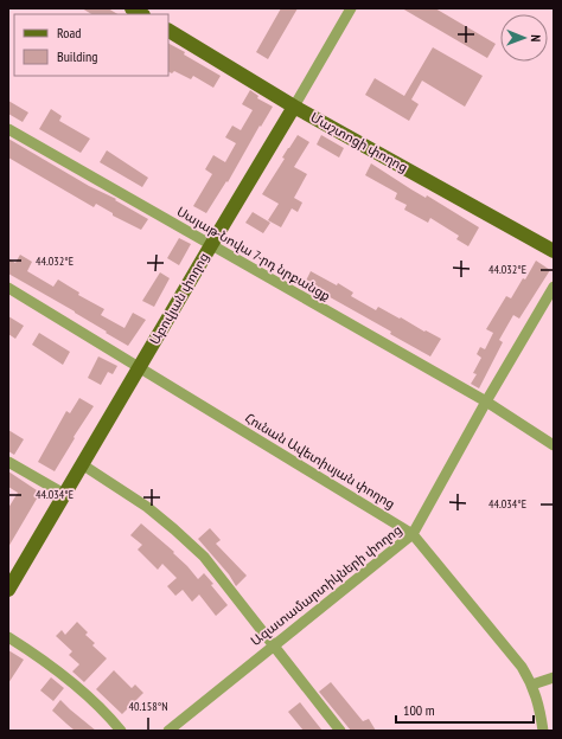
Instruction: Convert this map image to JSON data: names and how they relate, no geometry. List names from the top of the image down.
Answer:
{
  "streets": {
    "main road": ["Մաշտոցի փողոց", "Աբովյան փողոց"],
    "street": ["Սայաթ-Նովա 7-րդ նրբանցք", "Հունան Ավետիսյան փողոց", "Ազատամարտիկների փողոց"]
  },
  "crossings": [
    ["Մաշտոցի փողոց", "Աբովյան փողոց"],
    ["Սայաթ-Նովա 7-րդ նրբանցք", "Աբովյան փողոց"],
    ["Սայաթ-Նովա 7-րդ նրբանցք", "Ազատամարտիկների փողոց"],
    ["Աբովյան փողոց", "Հունան Ավետիսյան փողոց"],
    ["Հունան Ավետիսյան փողոց", "Ազատամարտիկների փողոց"]
  ],
  "legend": ["Road", "Building"],
  "scale_bar": "100 m",
  "north": "right",
  "coordinates": ["44.032°E", "44.034°E", "40.158°N"]
}
